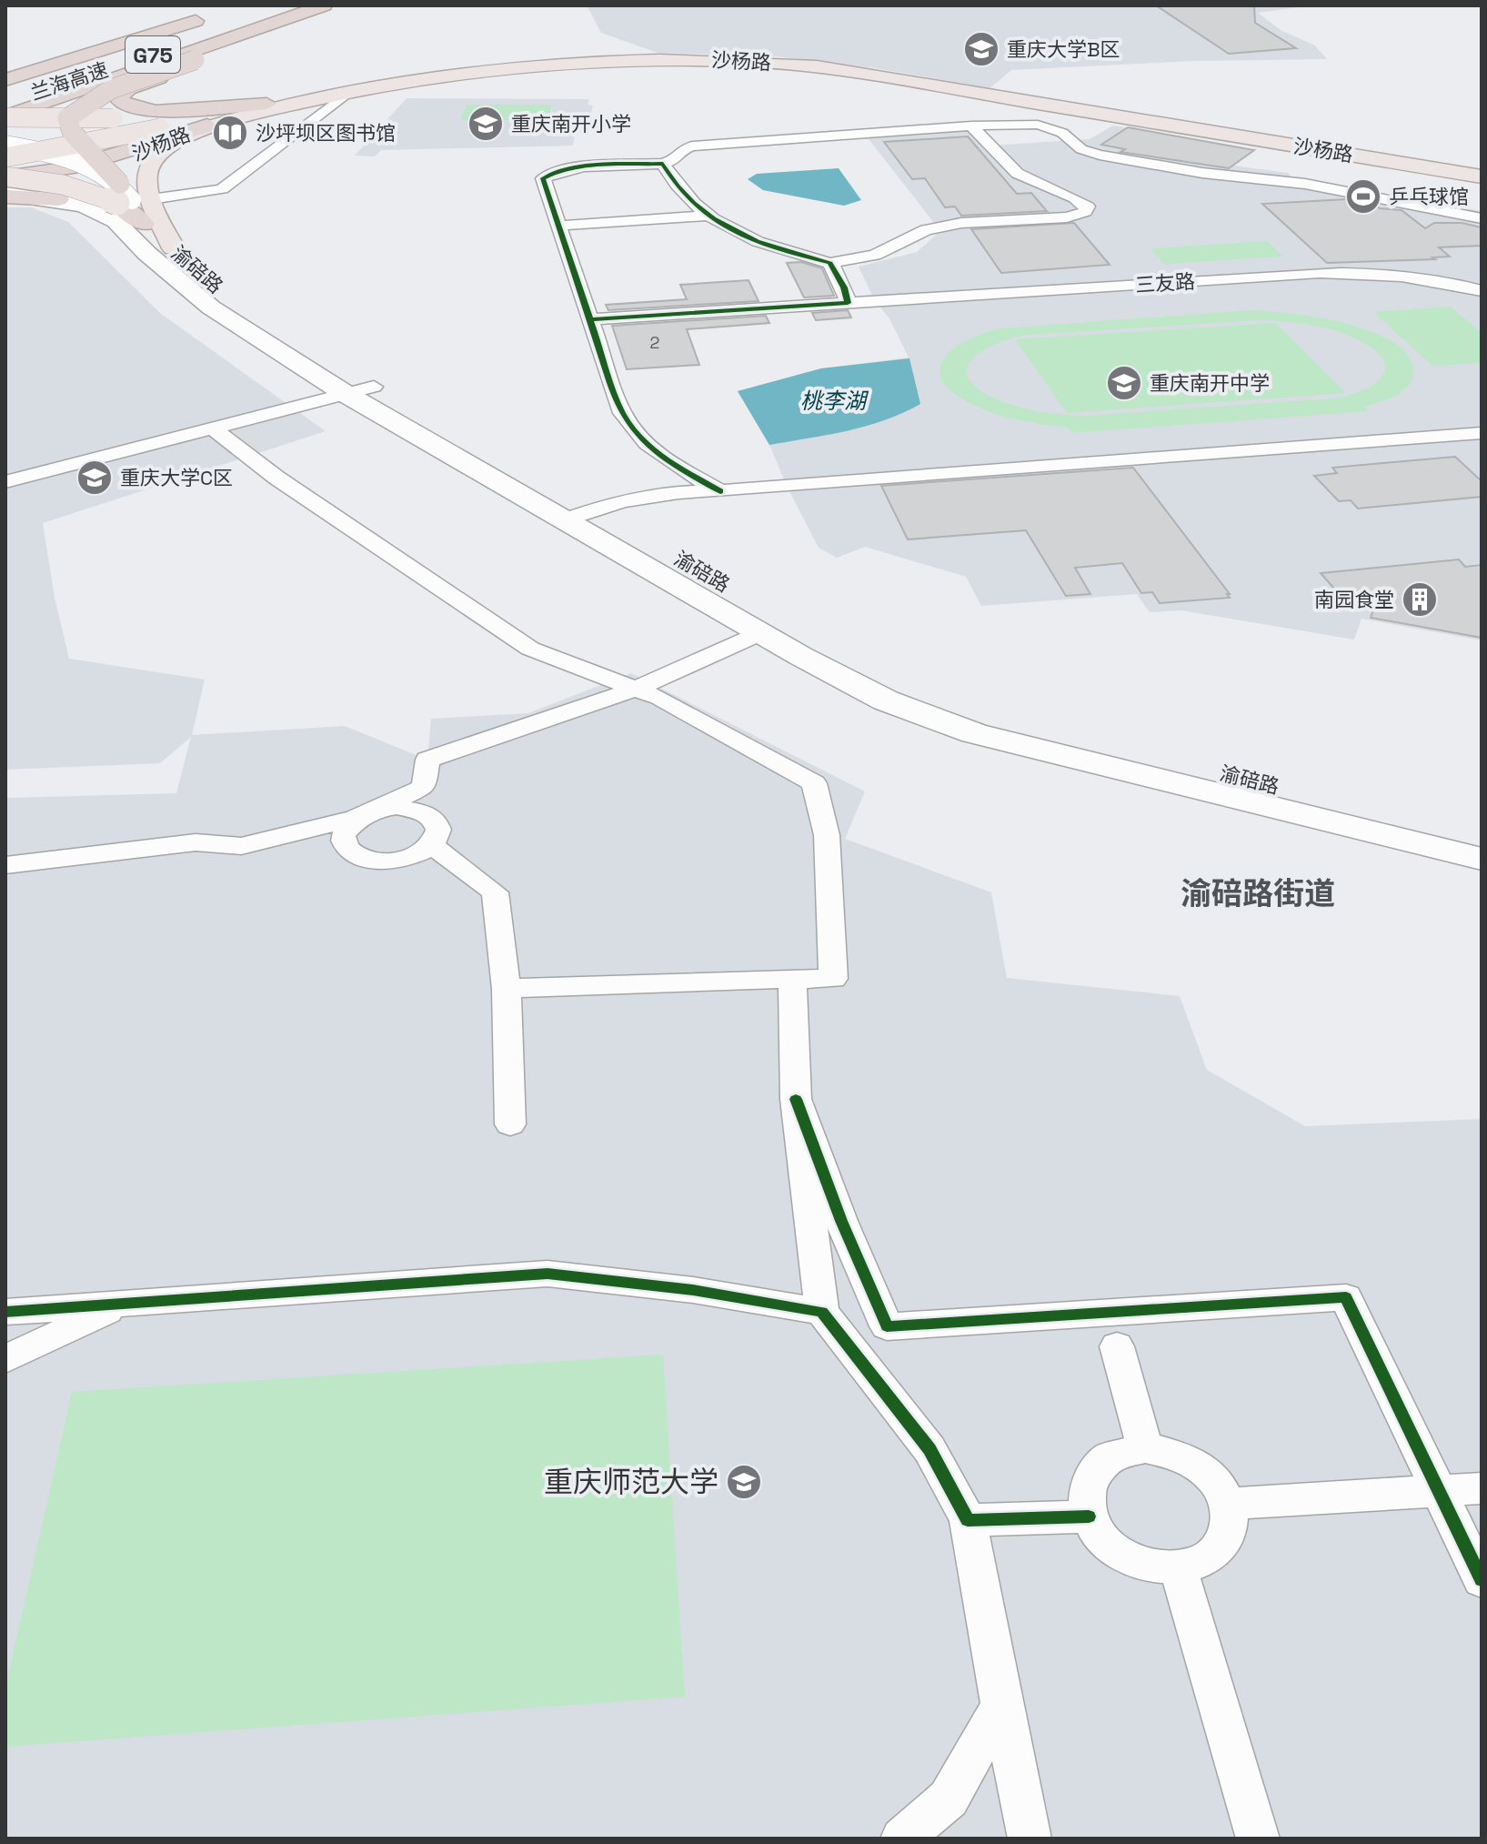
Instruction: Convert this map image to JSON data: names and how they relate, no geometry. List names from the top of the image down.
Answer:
{
  "streets": {
    "highway": ["G75", "兰海高速"],
    "main road": ["沙杨路", "渝碚路"],
    "street": ["三友路"]
  },
  "districts": ["渝碚路街道"],
  "water": ["桃李湖"],
  "places": {
    "school or university": [
      "重庆大学B区",
      "重庆南开小学",
      "重庆南开中学",
      "重庆大学C区",
      "重庆师范大学"
    ],
    "library": ["沙坪坝区图书馆"],
    "sports": ["乒乓球馆"],
    "building": ["南园食堂"]
  },
  "house_numbers": ["2"]
}
